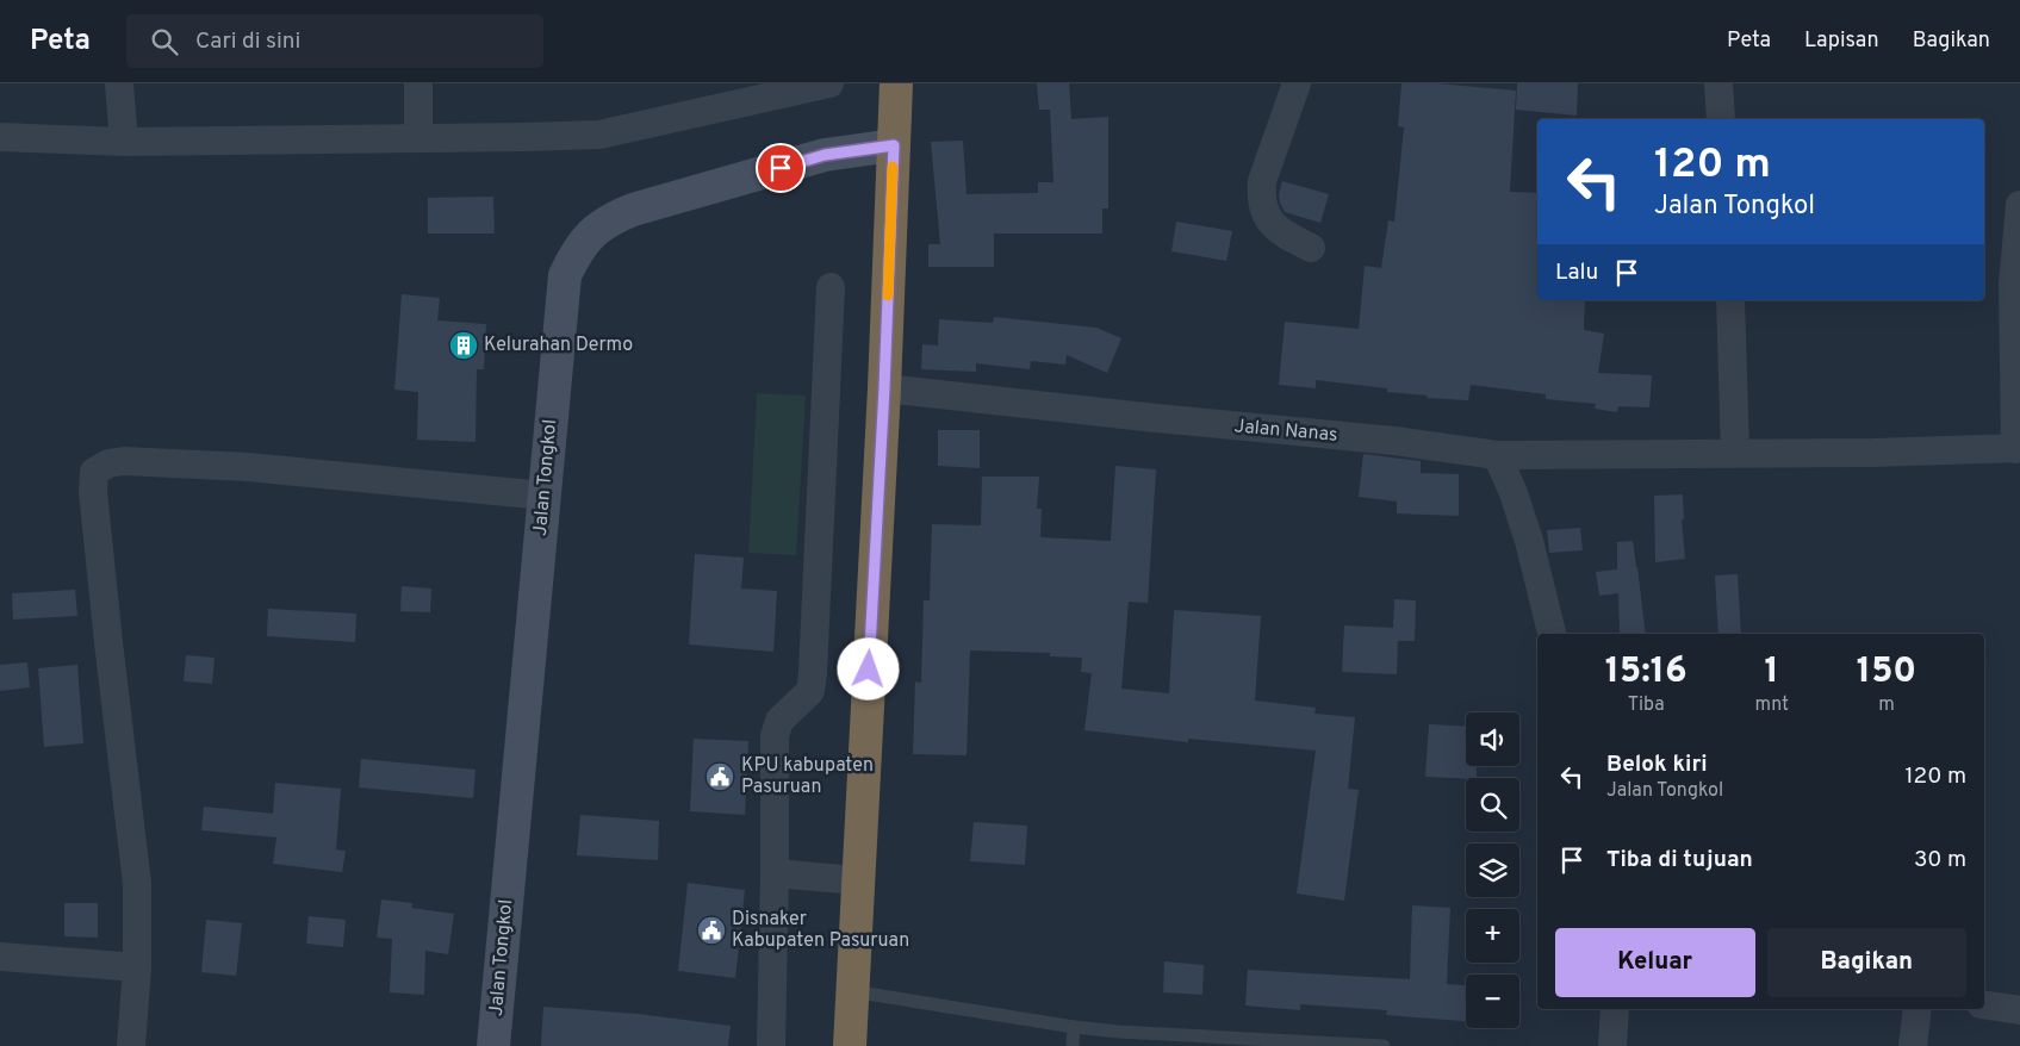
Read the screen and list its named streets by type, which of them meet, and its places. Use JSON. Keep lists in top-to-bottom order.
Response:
{
  "streets": {
    "street": ["Jalan Nanas", "Jalan Tongkol"]
  },
  "places": {
    "building": ["Kelurahan Dermo"],
    "public building": ["KPU kabupaten Pasuruan", "Disnaker Kabupaten Pasuruan"]
  },
  "page": {
    "header": "Peta",
    "search": "Cari di sini",
    "nav": ["Peta", "Lapisan", "Bagikan"],
    "turn": ["120 m", "Jalan Tongkol"],
    "then": "Lalu",
    "eta": [
      "15:16",
      "Tiba",
      "1",
      "mnt",
      "150",
      "m"
    ],
    "map_buttons": ["+", "−"],
    "list": [
      {
        "name": "Belok kiri",
        "note": "Jalan Tongkol",
        "value": "120 m"
      },
      {
        "name": "Tiba di tujuan",
        "value": "30 m"
      }
    ],
    "buttons": ["Keluar", "Bagikan"]
  }
}
